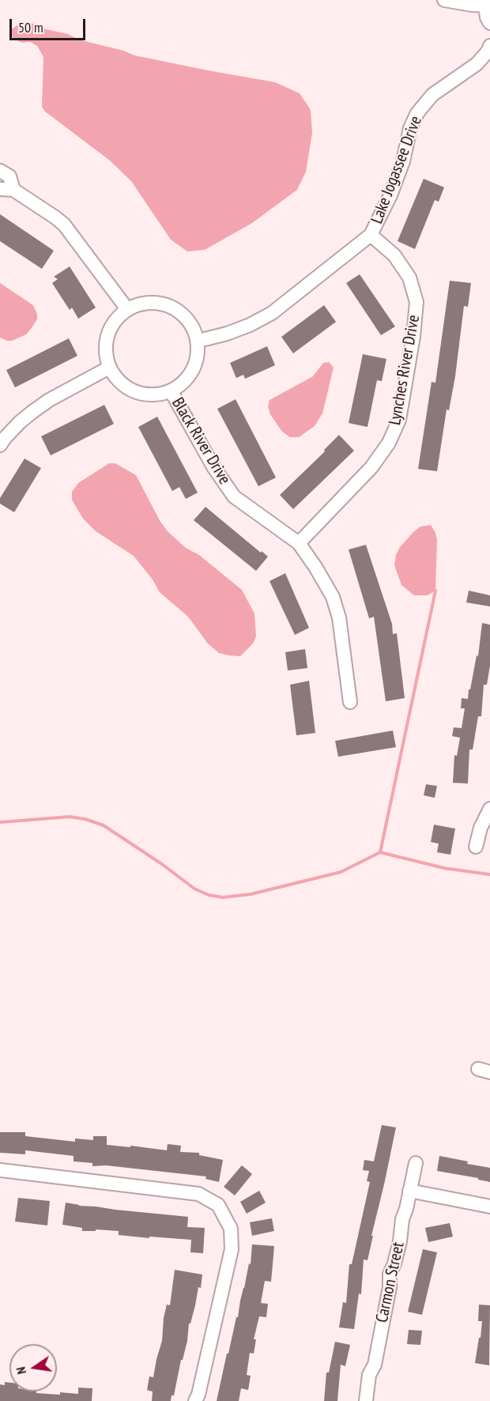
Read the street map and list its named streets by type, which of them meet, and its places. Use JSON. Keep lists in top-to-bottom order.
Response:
{
  "streets": {
    "street": [
      "Lake Jogassee Drive",
      "Lynches River Drive",
      "Black River Drive",
      "Carmon Street"
    ]
  },
  "crossings": [
    ["Lake Jogassee Drive", "Lynches River Drive"],
    ["Lake Jogassee Drive", "Black River Drive"],
    ["Lynches River Drive", "Black River Drive"]
  ],
  "scale_bar": "50 m",
  "north": "left"
}
